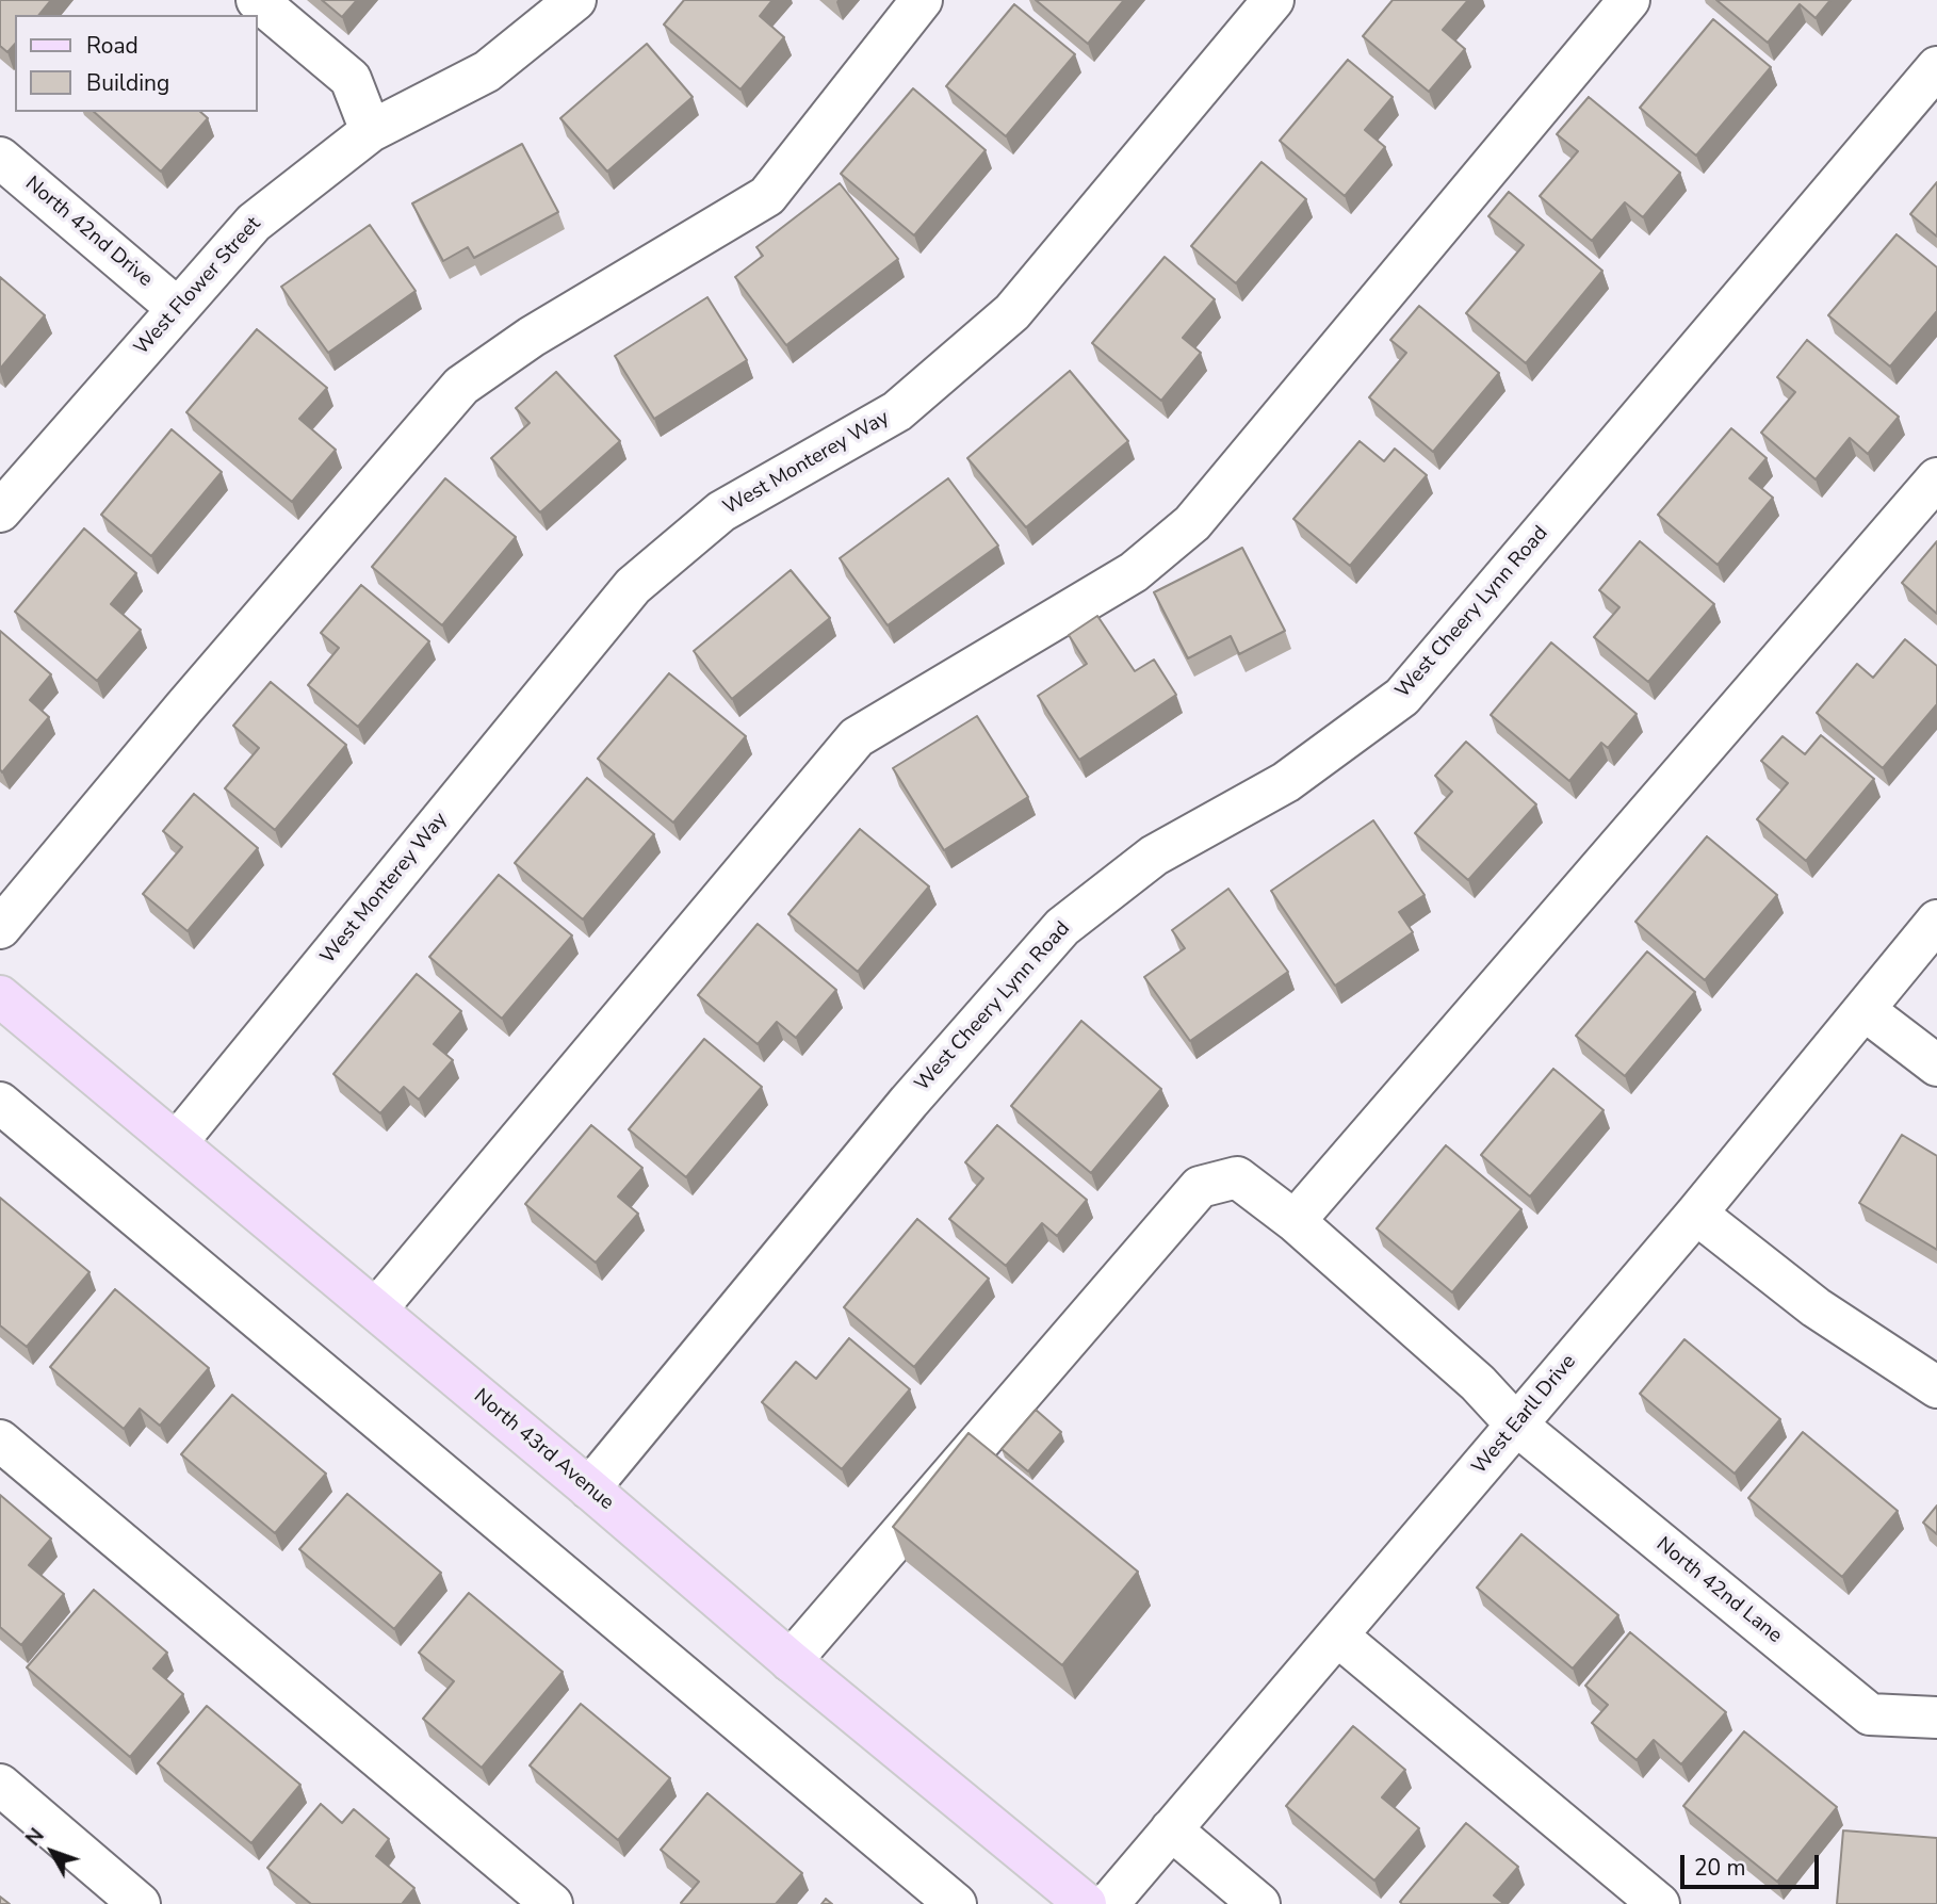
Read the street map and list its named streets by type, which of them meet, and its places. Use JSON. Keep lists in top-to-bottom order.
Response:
{
  "streets": {
    "main road": ["North 43rd Avenue"],
    "street": [
      "North 42nd Drive",
      "West Flower Street",
      "West Monterey Way",
      "West Cheery Lynn Road",
      "West Earll Drive",
      "North 42nd Lane"
    ]
  },
  "crossings": [
    ["North 42nd Drive", "West Flower Street"],
    ["West Monterey Way", "North 43rd Avenue"],
    ["West Cheery Lynn Road", "North 43rd Avenue"],
    ["West Earll Drive", "North 42nd Lane"],
    ["North 43rd Avenue", "North 42nd Lane"]
  ],
  "legend": ["Road", "Building"],
  "scale_bar": "20 m",
  "north": "top left"
}
